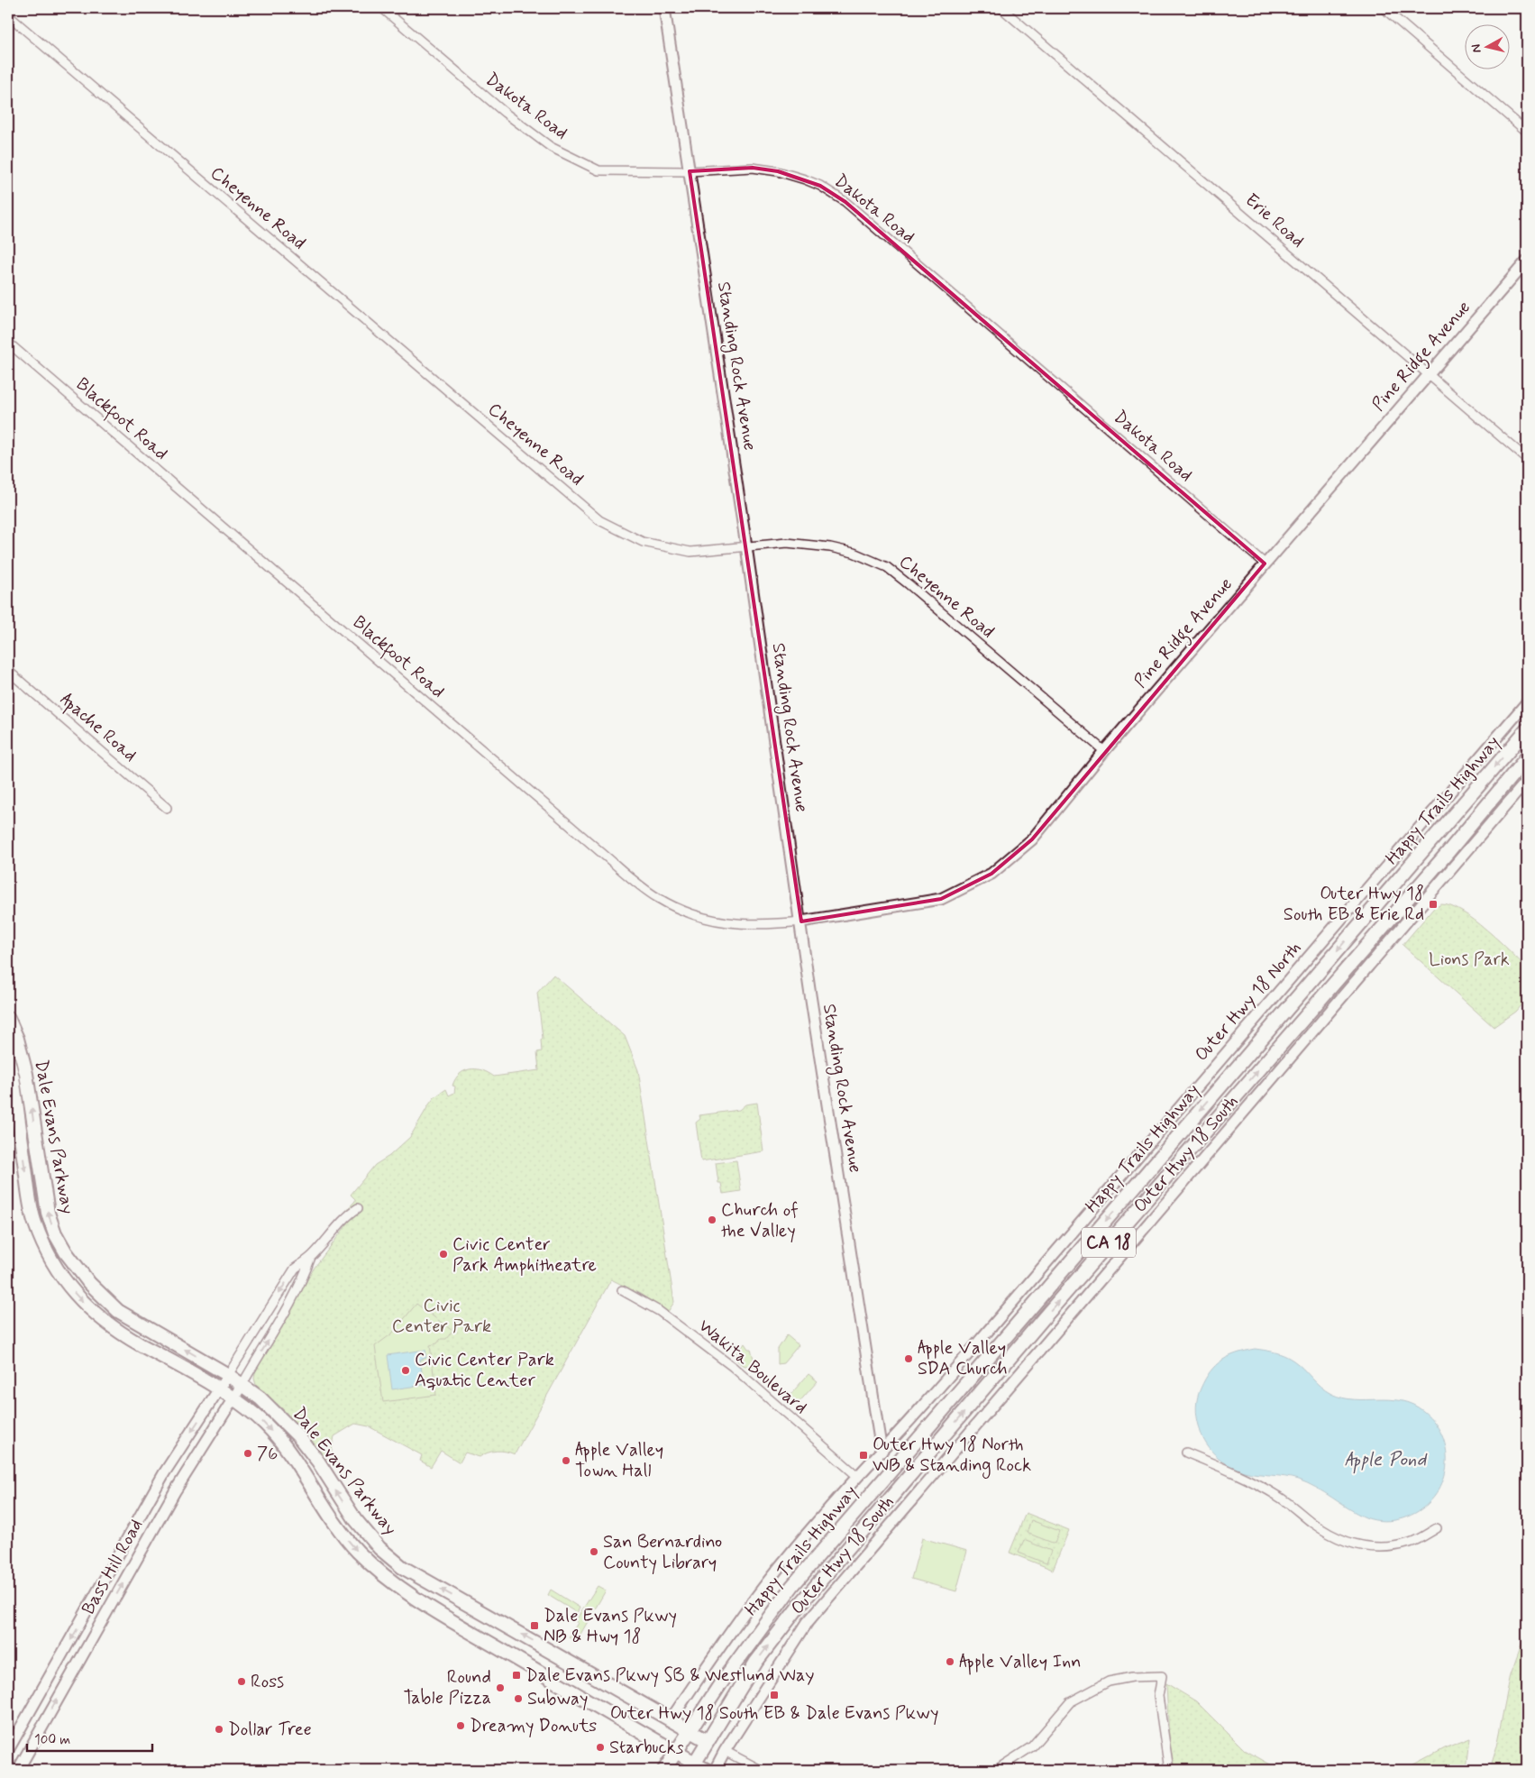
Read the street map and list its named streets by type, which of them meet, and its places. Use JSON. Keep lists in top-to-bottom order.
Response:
{
  "streets": {
    "main road": ["Happy Trails Highway", "Dale Evans Parkway", "CA 18"],
    "street": [
      "Dakota Road",
      "Cheyenne Road",
      "Erie Road",
      "Pine Ridge Avenue",
      "Standing Rock Avenue",
      "Blackfoot Road",
      "Apache Road",
      "Outer Hwy 18 North",
      "Outer Hwy 18 South",
      "Wakita Boulevard",
      "Bass Hill Road"
    ]
  },
  "crossings": [
    ["Dakota Road", "Pine Ridge Avenue"],
    ["Dakota Road", "Standing Rock Avenue"],
    ["Cheyenne Road", "Pine Ridge Avenue"],
    ["Cheyenne Road", "Standing Rock Avenue"],
    ["Erie Road", "Pine Ridge Avenue"],
    ["Pine Ridge Avenue", "Standing Rock Avenue"],
    ["Pine Ridge Avenue", "Blackfoot Road"],
    ["Standing Rock Avenue", "Blackfoot Road"],
    ["Standing Rock Avenue", "Outer Hwy 18 North"],
    ["Happy Trails Highway", "Dale Evans Parkway"],
    ["Outer Hwy 18 North", "Dale Evans Parkway"],
    ["Outer Hwy 18 North", "Wakita Boulevard"],
    ["Dale Evans Parkway", "Bass Hill Road"]
  ],
  "water": ["Apple Pond"],
  "parks": ["Lions Park", "Civic Center Park"],
  "places": {
    "transit": [
      "Outer Hwy 18 South EB & Erie Rd",
      "Outer Hwy 18 North WB & Standing Rock",
      "Dale Evans Pkwy NB & Hwy 18",
      "Dale Evans Pkwy SB & Westlund Way",
      "Outer Hwy 18 South EB & Dale Evans Pkwy"
    ],
    "other": [
      "Church of the Valley",
      "Civic Center Park Amphitheatre",
      "Apple Valley SDA Church",
      "Civic Center Park Aquatic Center",
      "76",
      "Apple Valley Town Hall",
      "San Bernardino County Library",
      "Apple Valley Inn",
      "Ross",
      "Round Table Pizza",
      "Subway",
      "Dreamy Donuts",
      "Dollar Tree",
      "Starbucks"
    ]
  },
  "scale_bar": "100 m",
  "north": "left"
}
